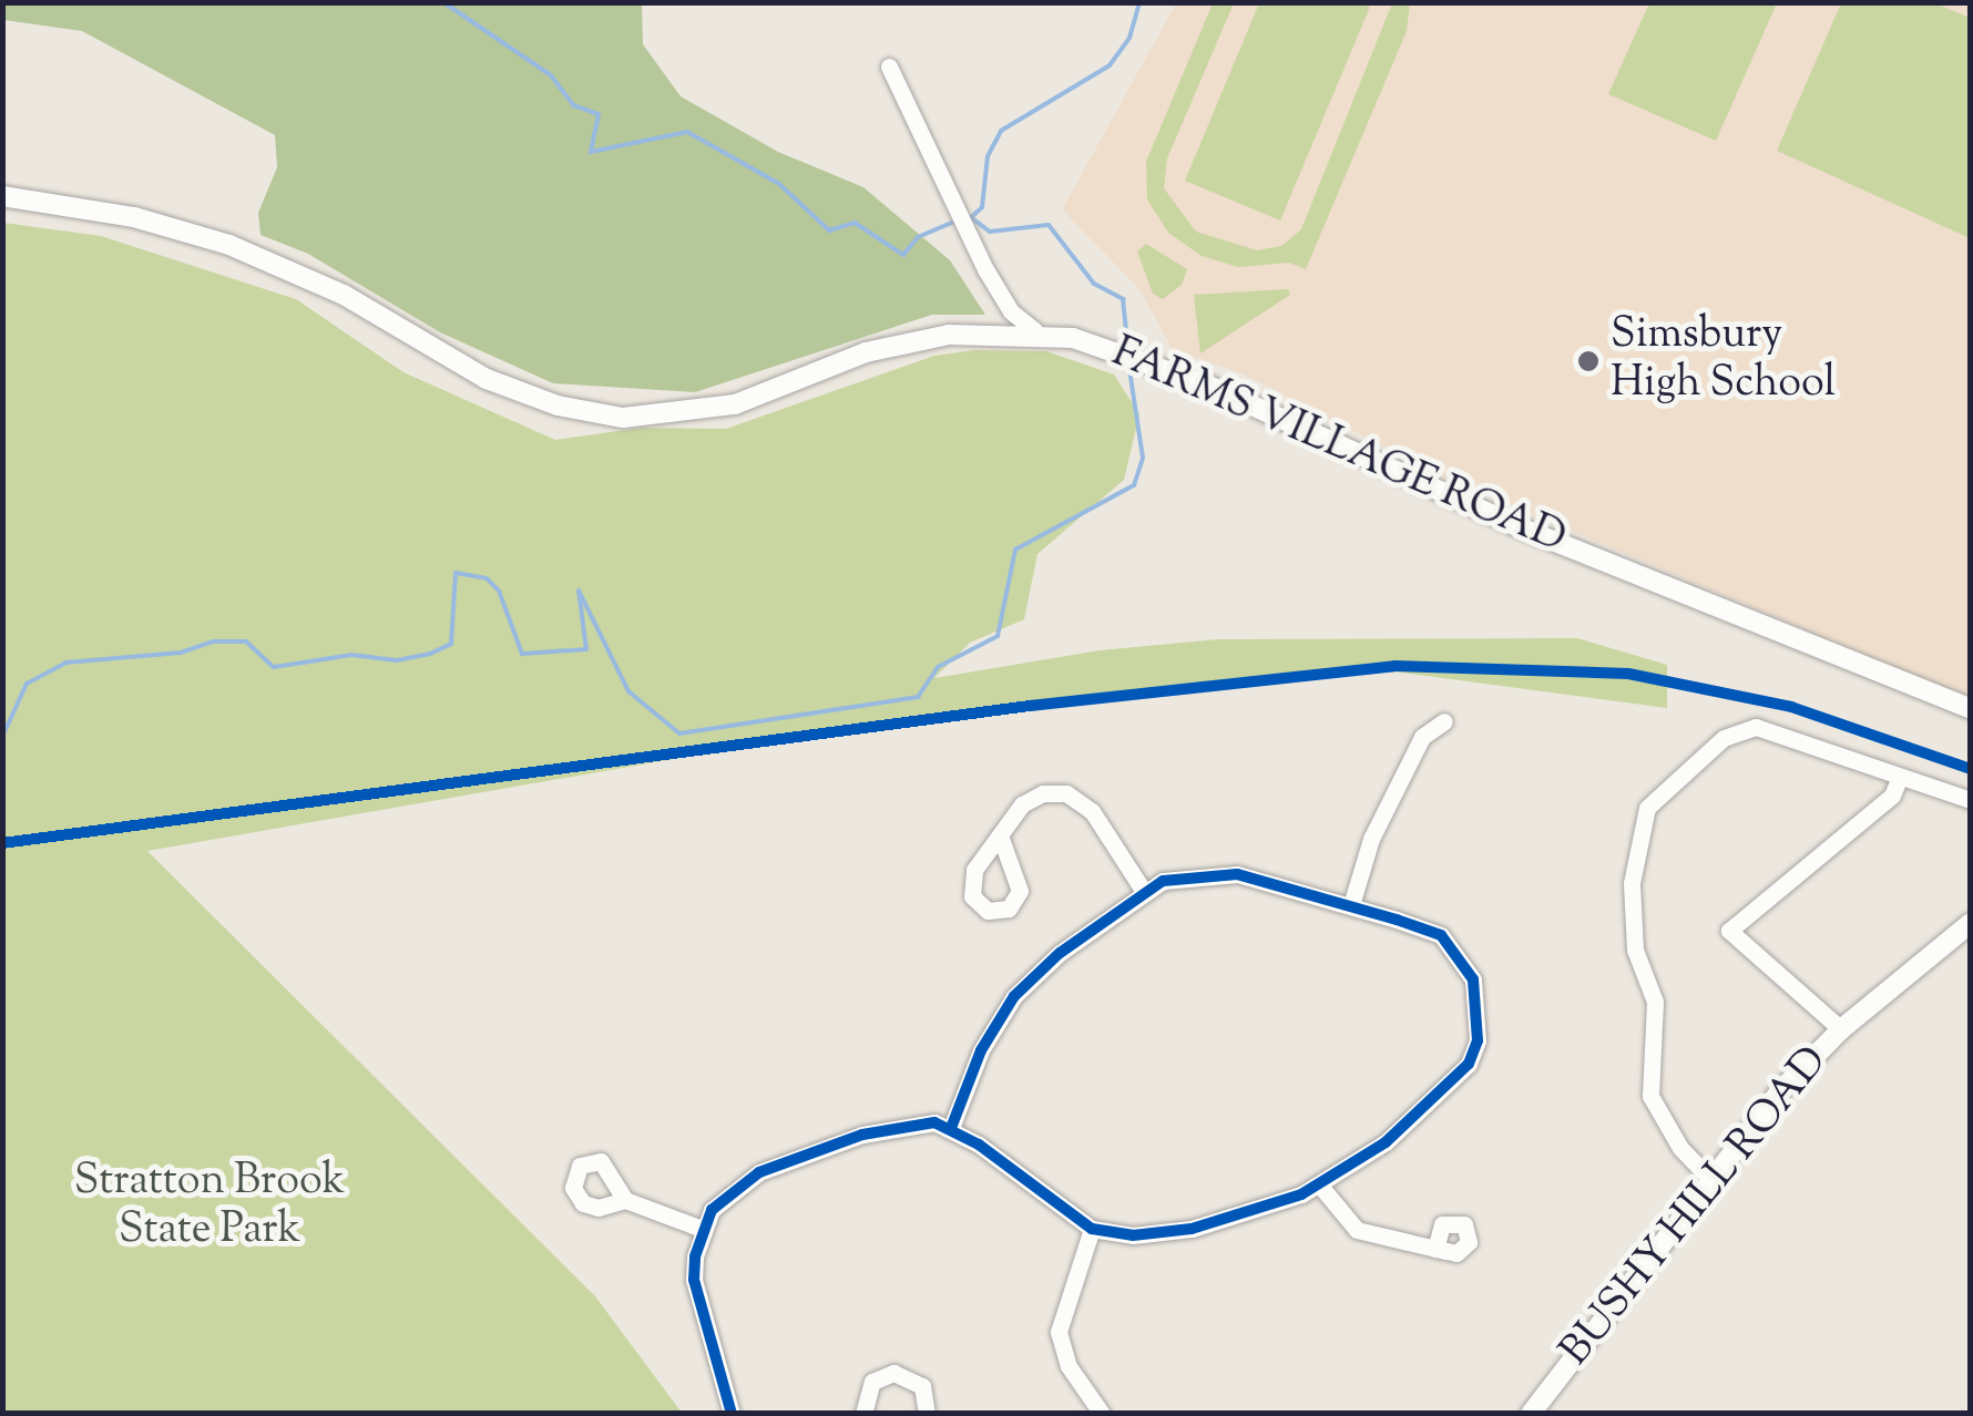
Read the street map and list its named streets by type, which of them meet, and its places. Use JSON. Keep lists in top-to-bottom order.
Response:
{
  "streets": {
    "main road": ["FARMS VILLAGE ROAD", "BUSHY HILL ROAD"]
  },
  "parks": ["Stratton Brook State Park"],
  "places": ["Simsbury High School"]
}
